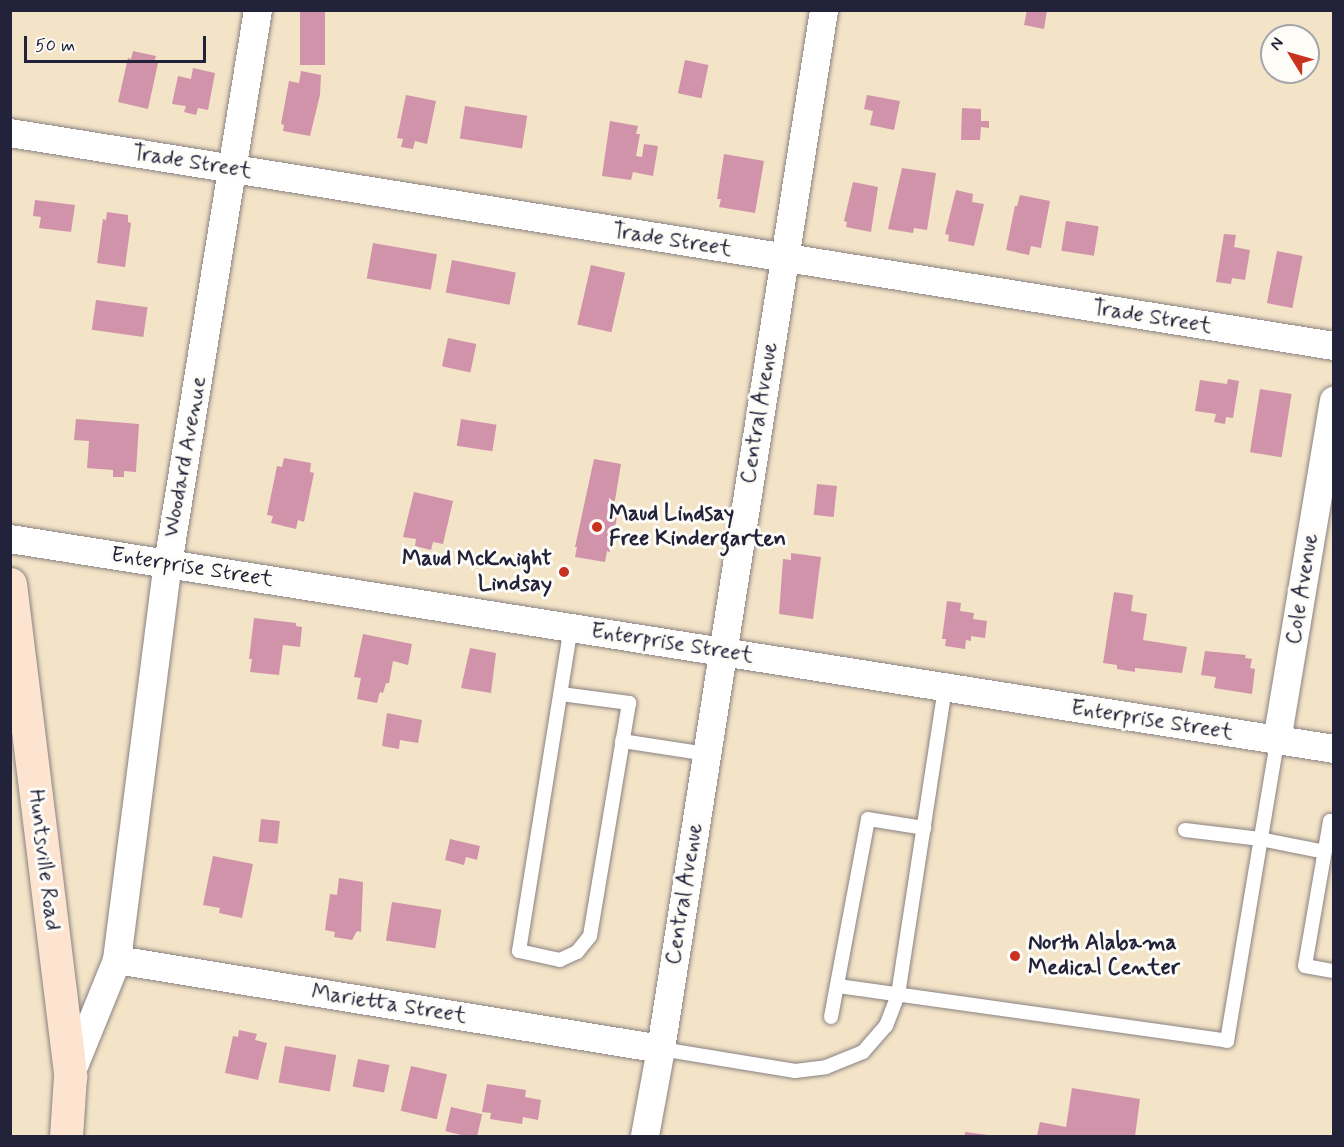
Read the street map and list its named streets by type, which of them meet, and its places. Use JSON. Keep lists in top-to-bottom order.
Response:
{
  "streets": {
    "main road": ["Huntsville Road"],
    "street": [
      "Trade Street",
      "Central Avenue",
      "Woodard Avenue",
      "Enterprise Street",
      "Cole Avenue",
      "Marietta Street"
    ]
  },
  "crossings": [
    ["Trade Street", "Central Avenue"],
    ["Trade Street", "Woodard Avenue"],
    ["Central Avenue", "Enterprise Street"],
    ["Central Avenue", "Marietta Street"],
    ["Woodard Avenue", "Enterprise Street"],
    ["Woodard Avenue", "Huntsville Road"],
    ["Woodard Avenue", "Marietta Street"],
    ["Enterprise Street", "Cole Avenue"]
  ],
  "places": ["Maud Lindsay Free Kindergarten", "Maud McKnight Lindsay", "North Alabama Medical Center"],
  "scale_bar": "50 m",
  "north": "top left"
}
